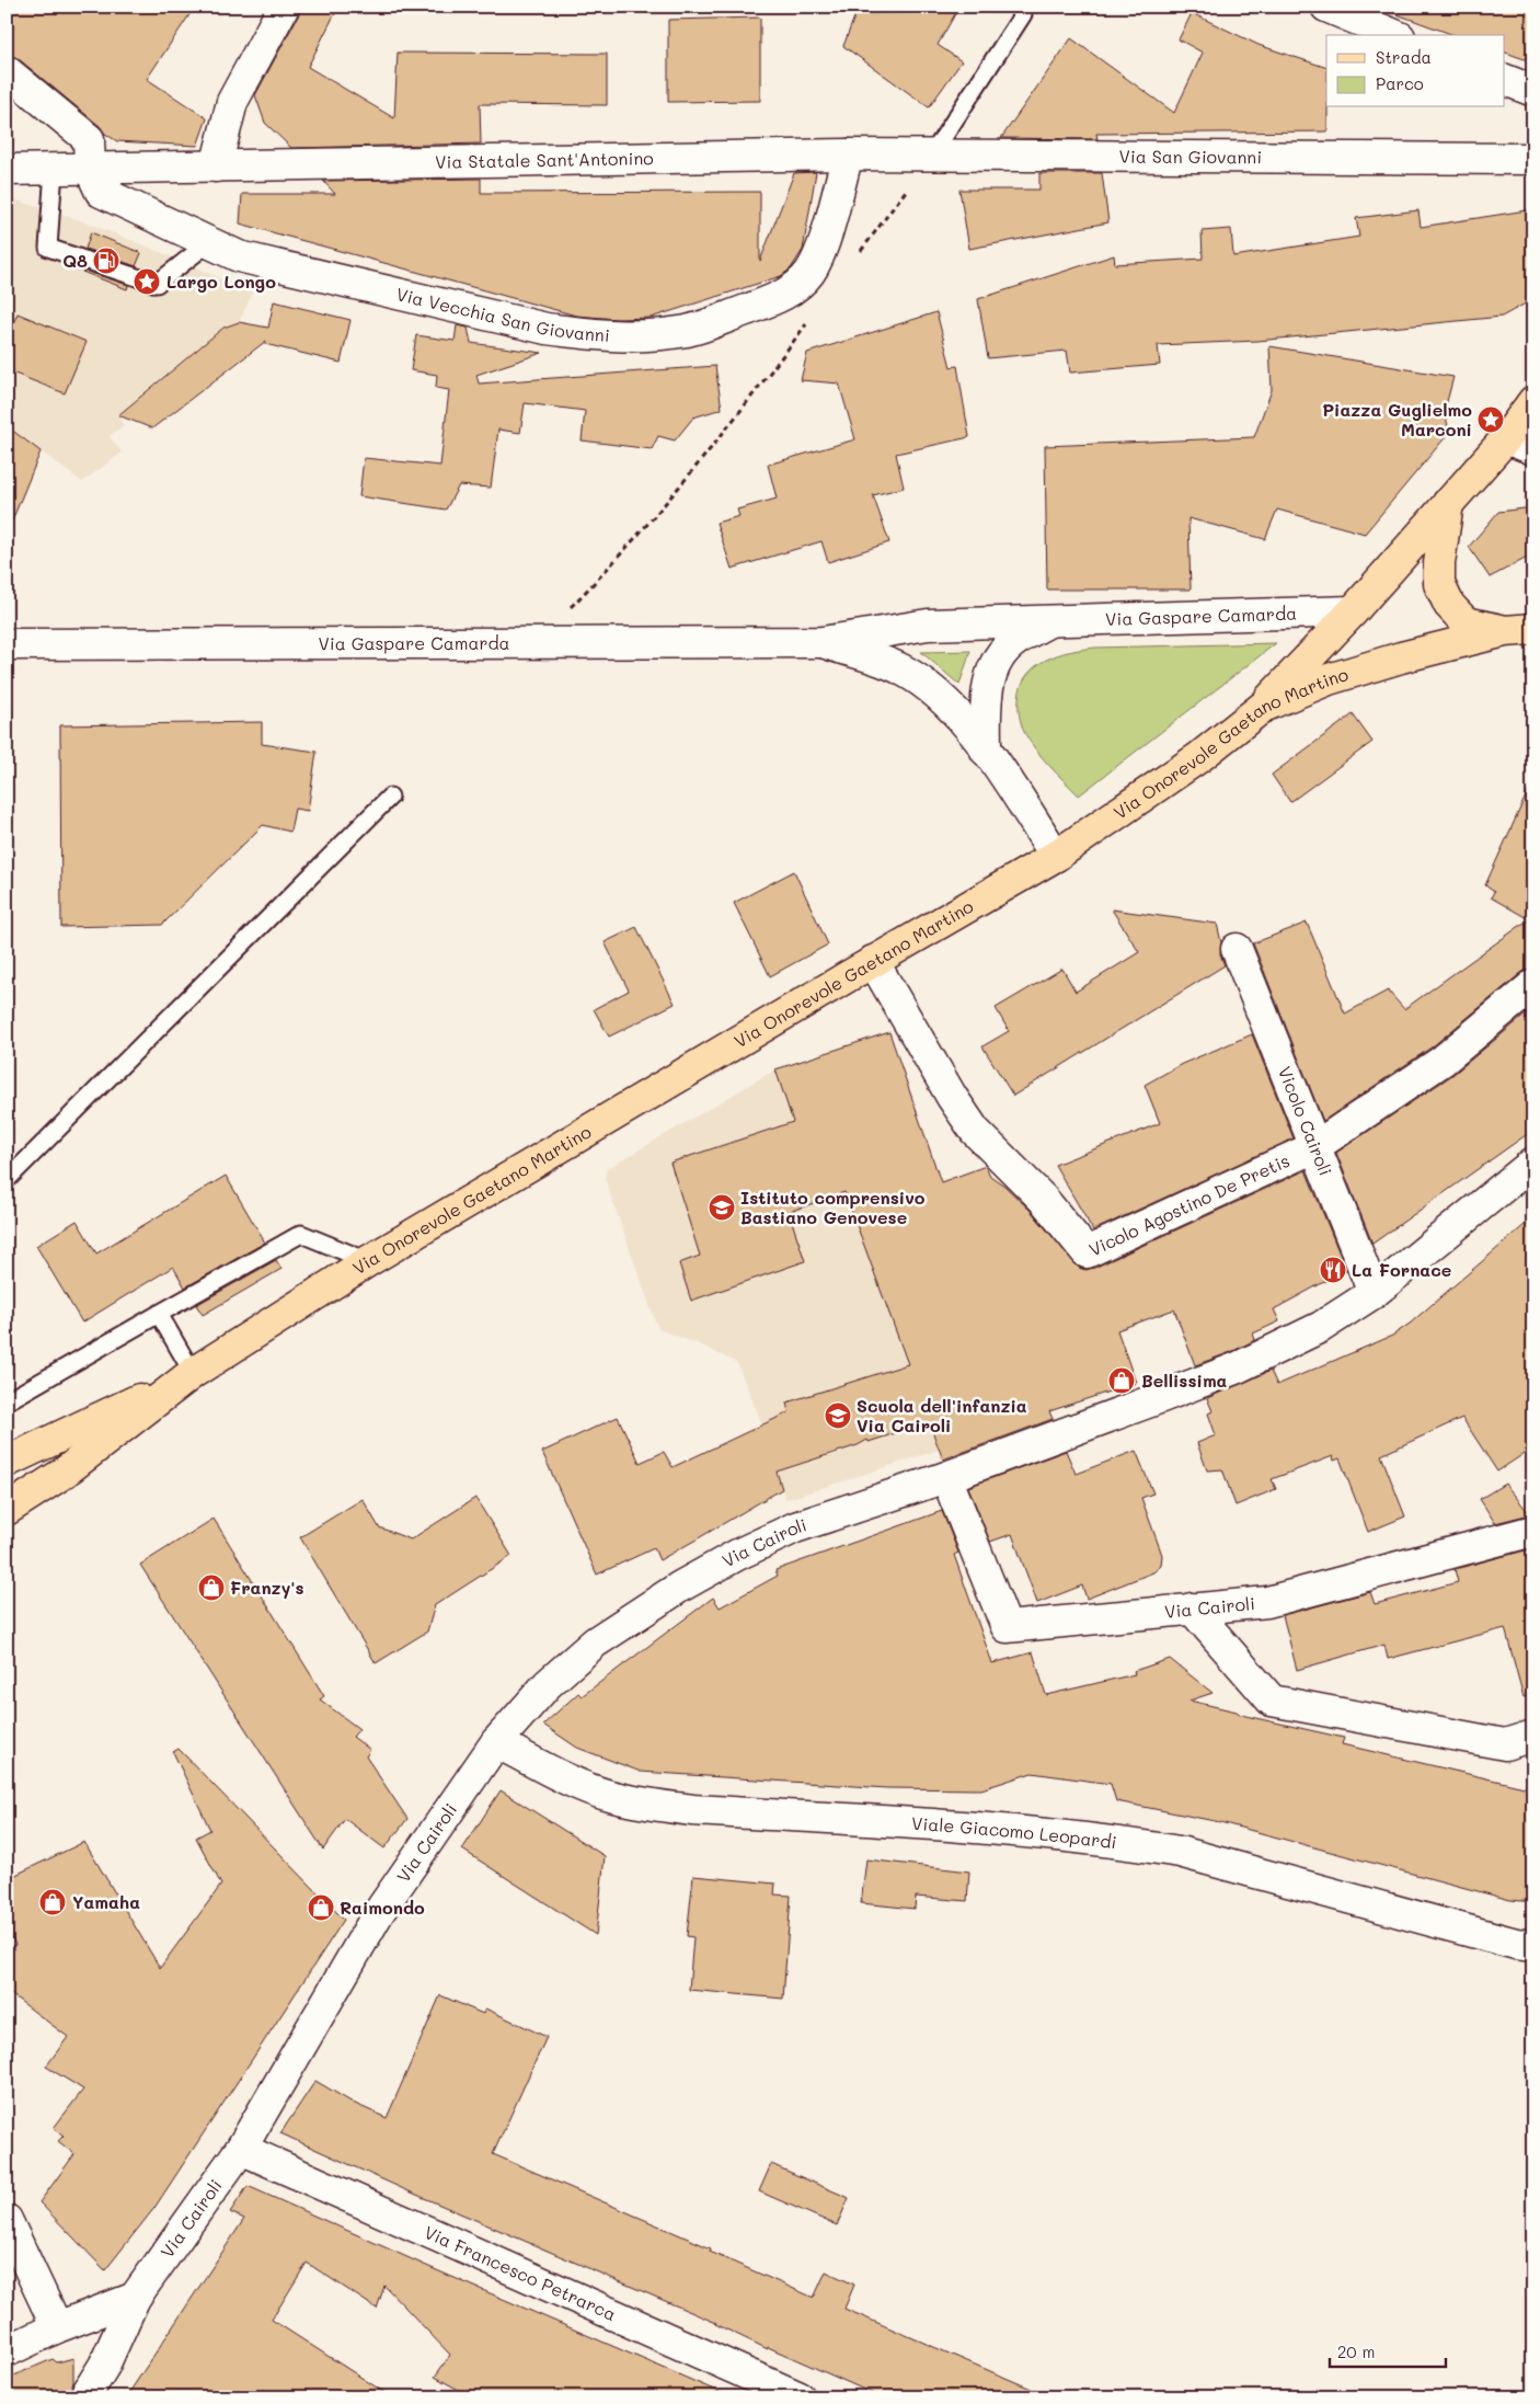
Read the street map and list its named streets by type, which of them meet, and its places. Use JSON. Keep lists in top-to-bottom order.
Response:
{
  "streets": {
    "main road": ["Via Onorevole Gaetano Martino"],
    "street": [
      "Via San Giovanni",
      "Via Statale Sant'Antonino",
      "Via Vecchia San Giovanni",
      "Via Gaspare Camarda",
      "Vicolo Cairoli",
      "Vicolo Agostino De Pretis",
      "Via Cairoli",
      "Viale Giacomo Leopardi",
      "Via Francesco Petrarca"
    ]
  },
  "crossings": [
    ["Via San Giovanni", "Via Statale Sant'Antonino"],
    ["Via San Giovanni", "Via Vecchia San Giovanni"],
    ["Via Statale Sant'Antonino", "Via Vecchia San Giovanni"],
    ["Via Gaspare Camarda", "Via Onorevole Gaetano Martino"],
    ["Via Onorevole Gaetano Martino", "Vicolo Agostino De Pretis"],
    ["Vicolo Cairoli", "Vicolo Agostino De Pretis"],
    ["Vicolo Cairoli", "Via Cairoli"],
    ["Via Cairoli", "Viale Giacomo Leopardi"],
    ["Via Cairoli", "Via Francesco Petrarca"]
  ],
  "places": {
    "fuel station": ["Q8"],
    "place": ["Largo Longo", "Piazza Guglielmo Marconi"],
    "school or university": ["Istituto comprensivo Bastiano Genovese", "Scuola dell'infanzia Via Cairoli"],
    "restaurant": ["La Fornace"],
    "shop": [
      "Bellissima",
      "Franzy's",
      "Yamaha",
      "Raimondo"
    ]
  },
  "legend": ["Strada", "Parco"],
  "scale_bar": "20 m"
}
